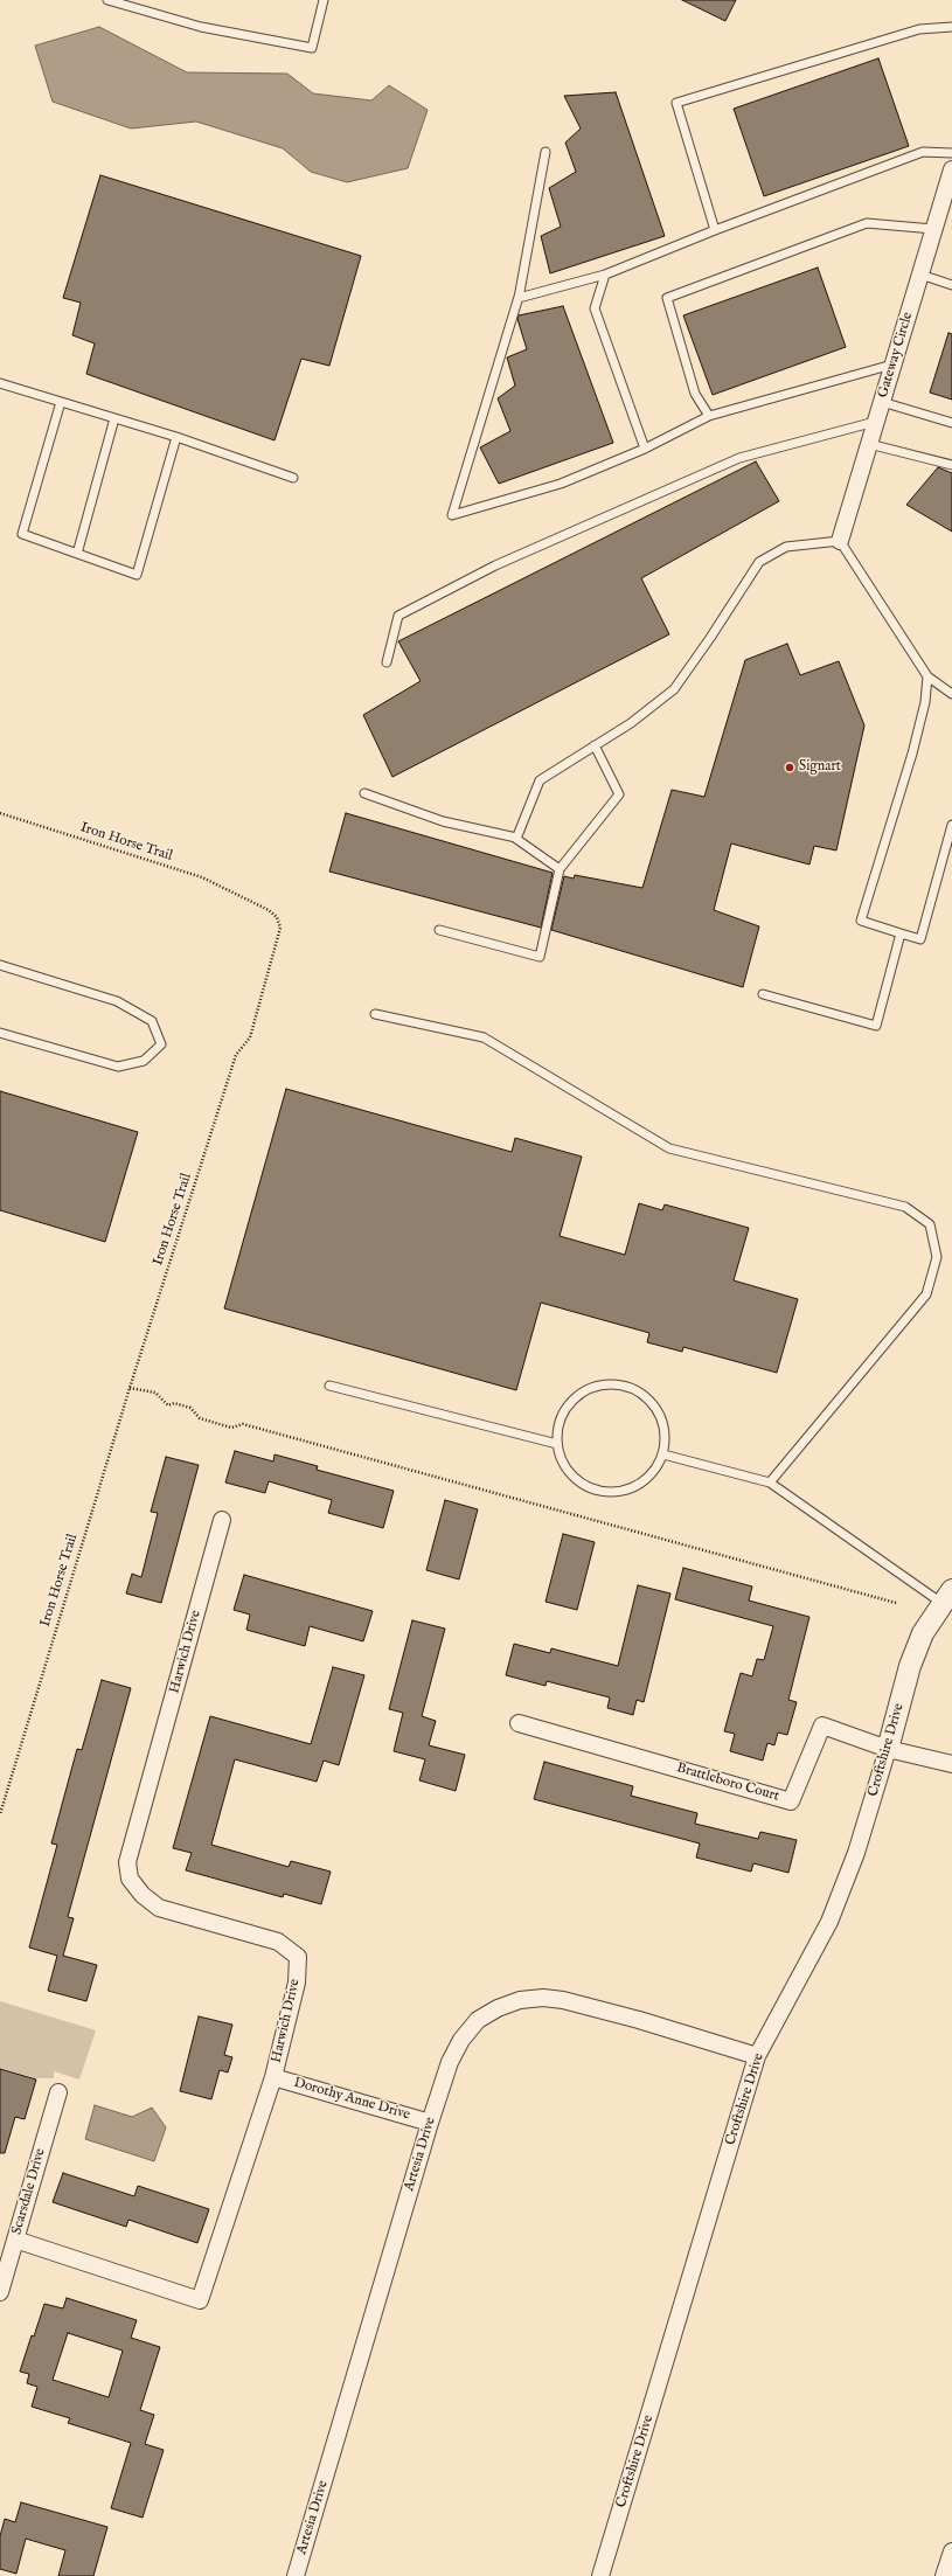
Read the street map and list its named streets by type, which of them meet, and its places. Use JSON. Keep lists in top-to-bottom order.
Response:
{
  "streets": {
    "street": [
      "Gateway Circle",
      "Harwich Drive",
      "Croftshire Drive",
      "Brattleboro Court",
      "Dorothy Anne Drive",
      "Artesia Drive",
      "Scarsdale Drive"
    ],
    "path": ["Iron Horse Trail"]
  },
  "crossings": [
    ["Harwich Drive", "Dorothy Anne Drive"],
    ["Harwich Drive", "Scarsdale Drive"],
    ["Croftshire Drive", "Brattleboro Court"],
    ["Croftshire Drive", "Artesia Drive"],
    ["Dorothy Anne Drive", "Artesia Drive"]
  ],
  "places": ["Signart"]
}
